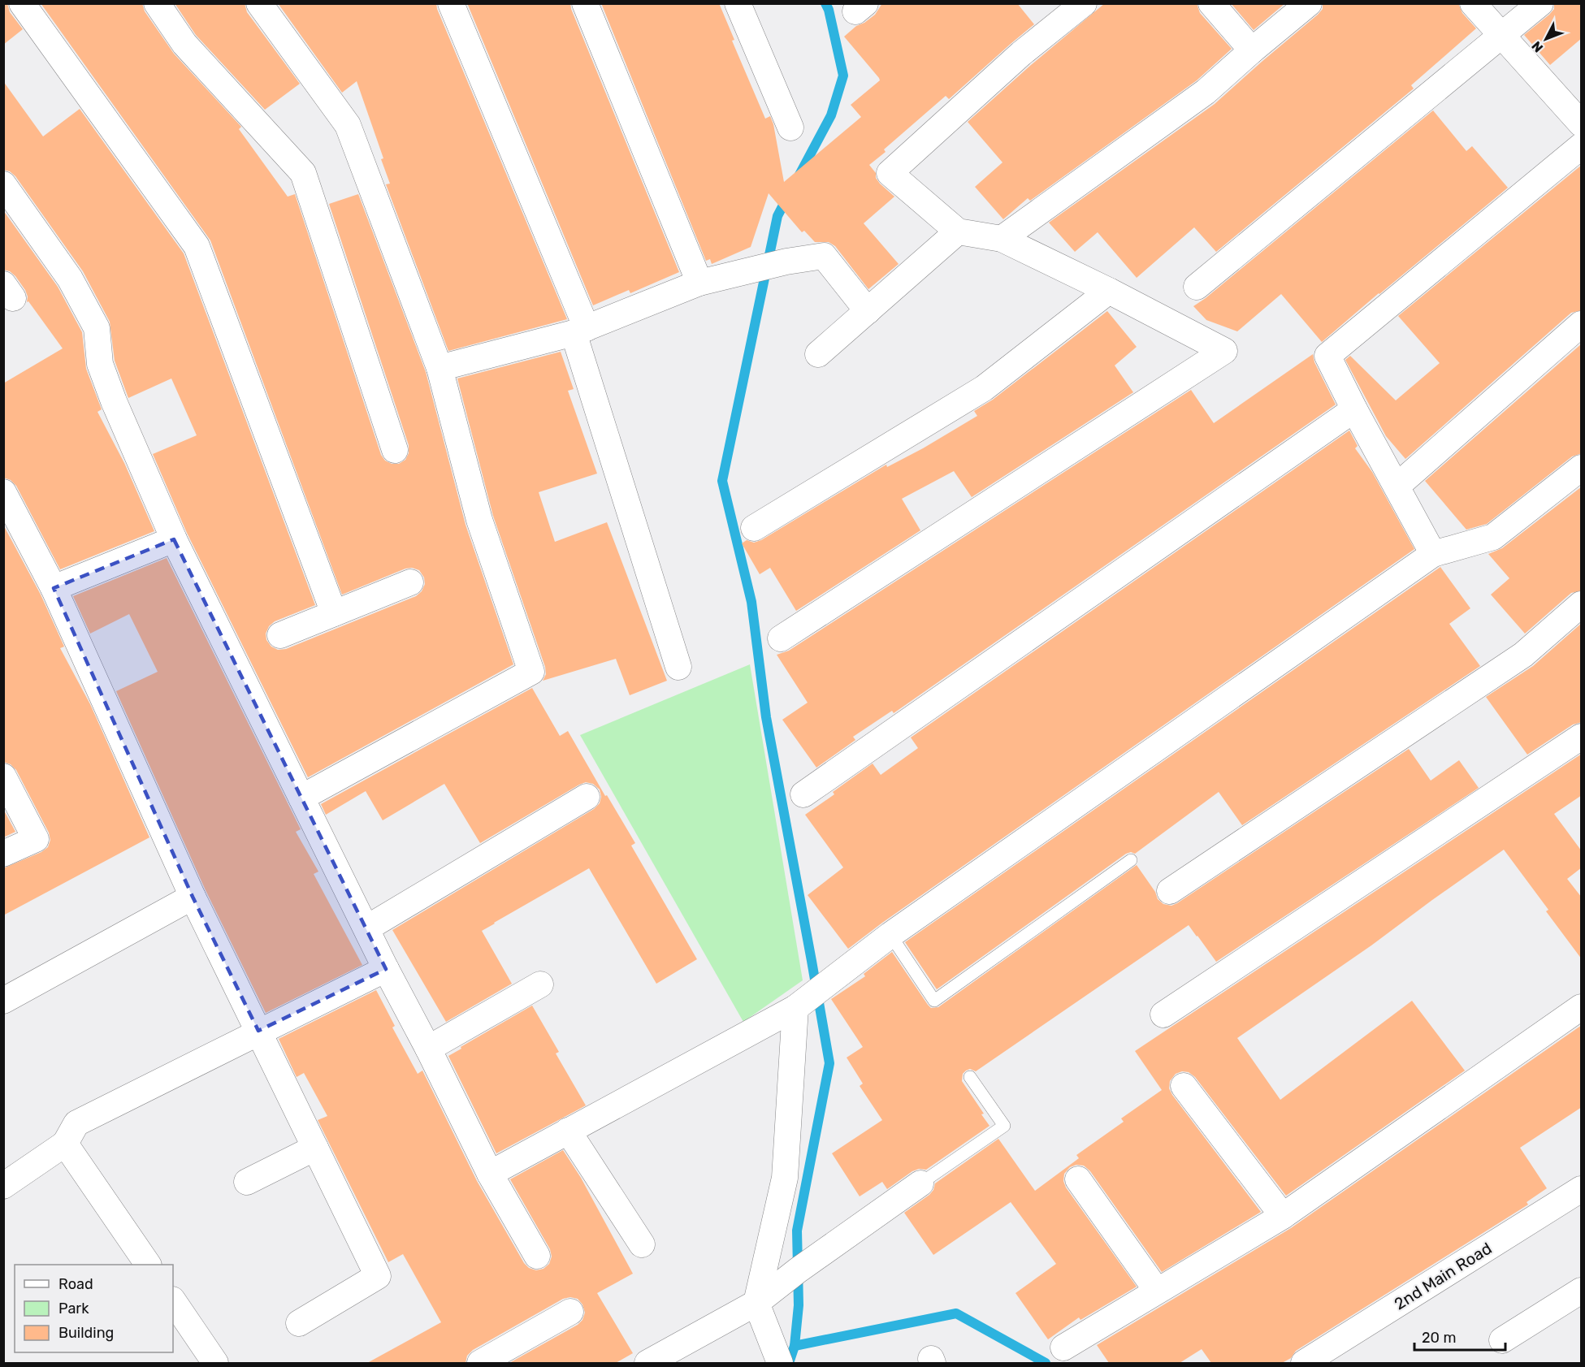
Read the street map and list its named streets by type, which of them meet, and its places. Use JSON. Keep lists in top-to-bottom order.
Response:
{
  "streets": {
    "street": ["2nd Main Road"]
  },
  "legend": ["Road", "Park", "Building"],
  "scale_bar": "20 m",
  "north": "bottom left"
}
